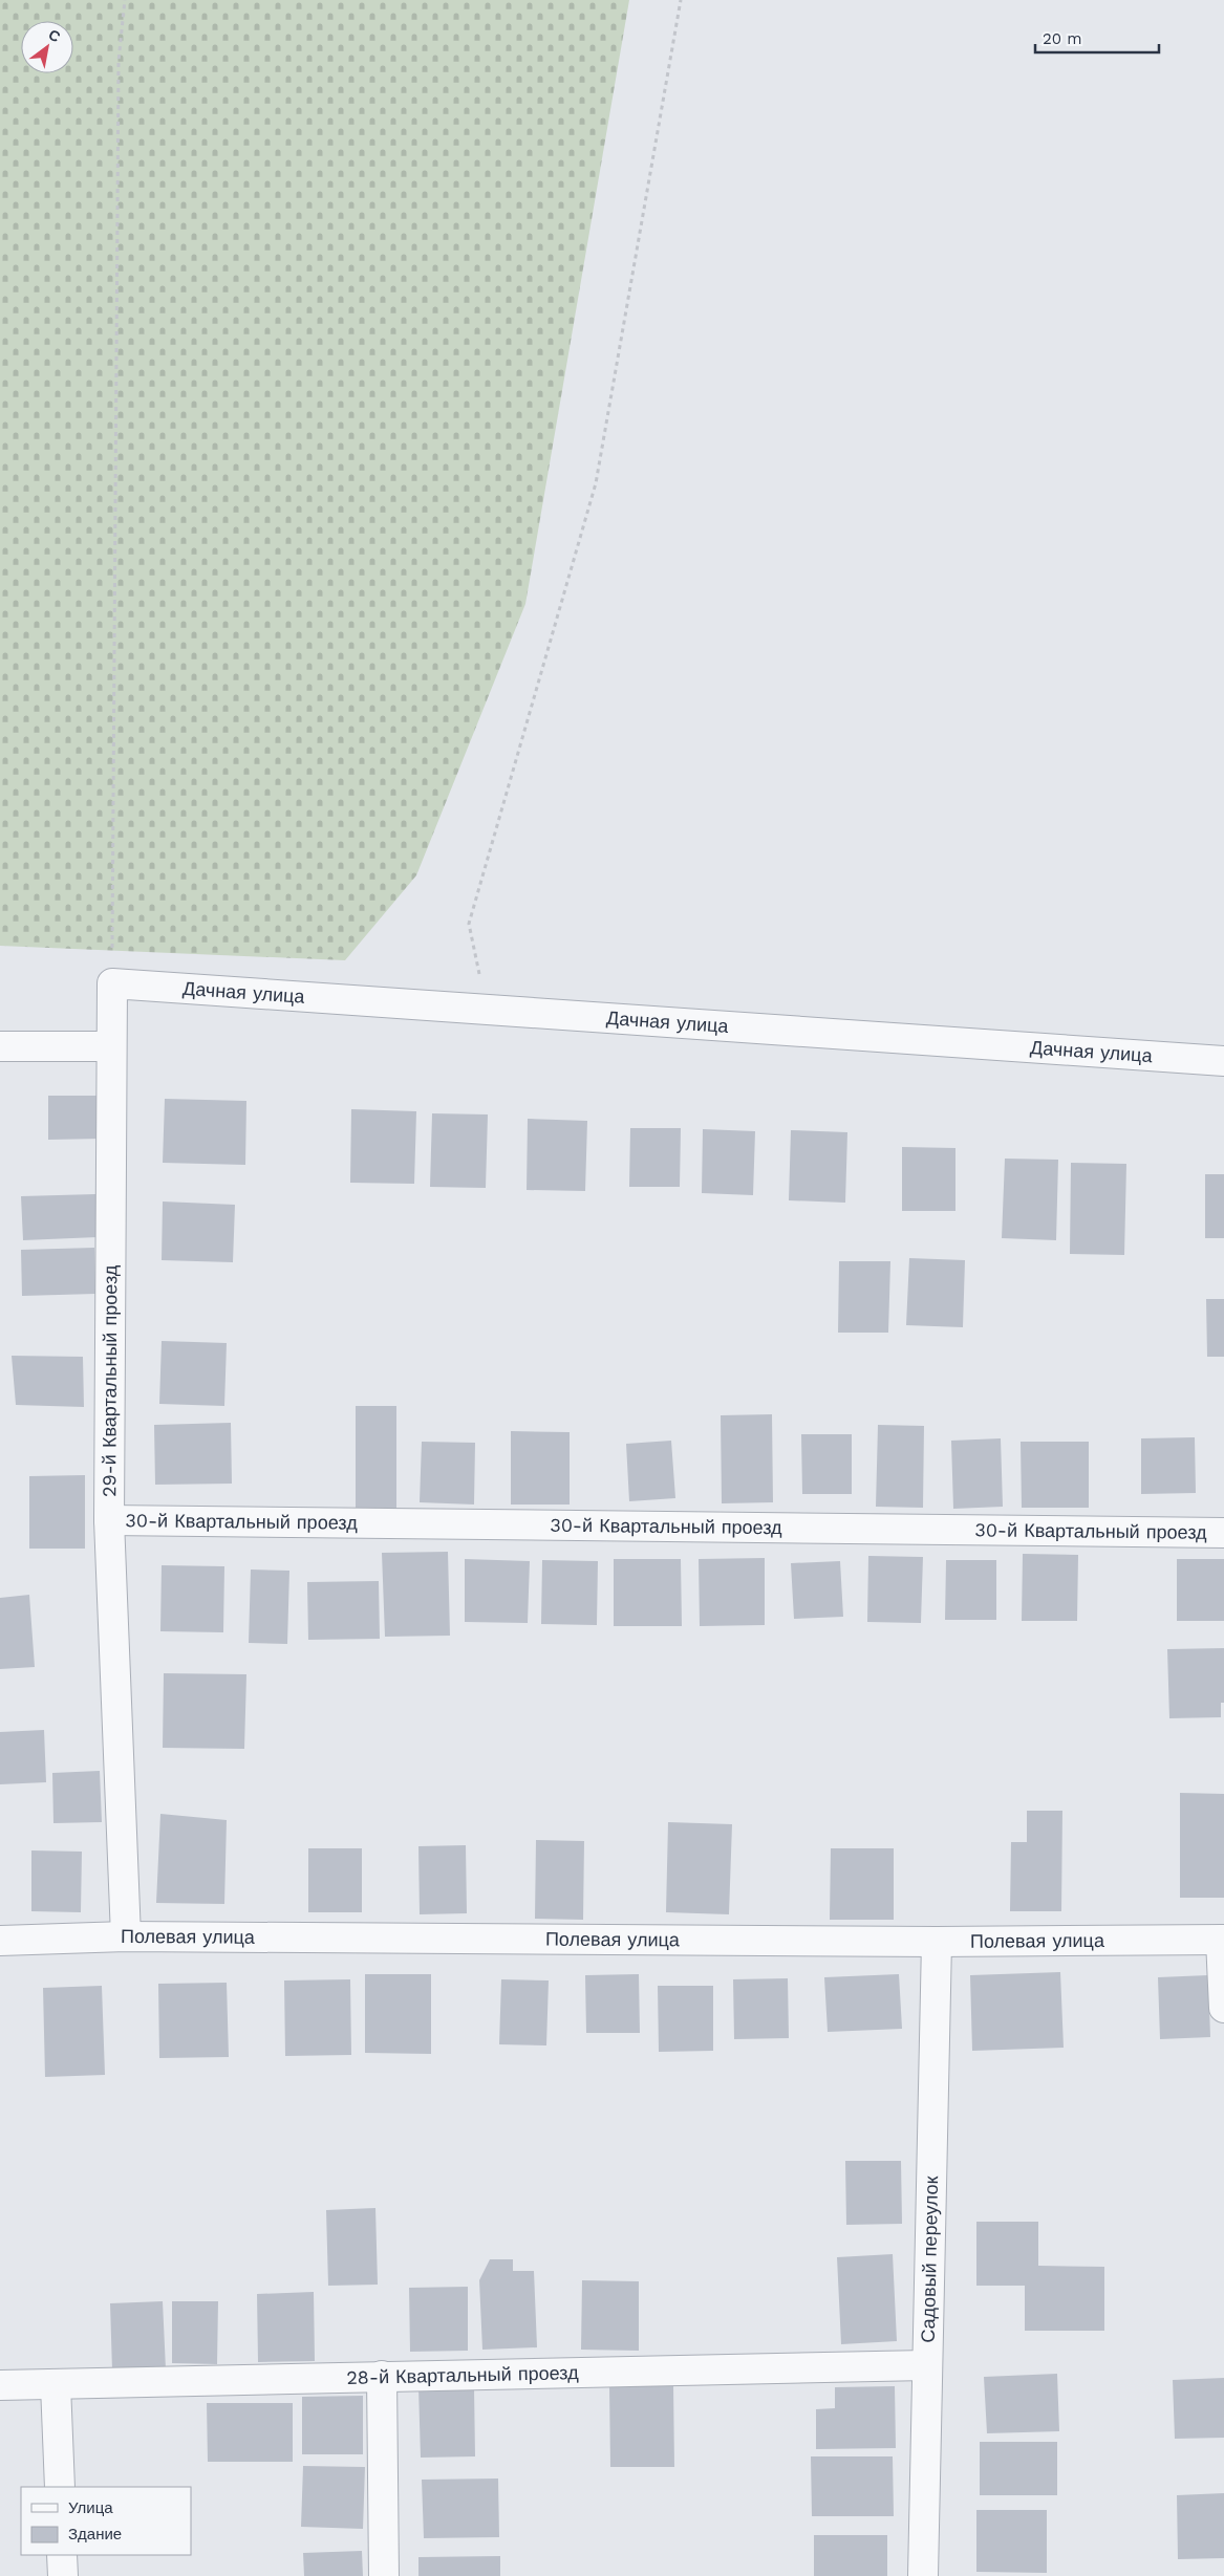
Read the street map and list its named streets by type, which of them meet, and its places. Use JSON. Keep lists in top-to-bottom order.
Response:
{
  "streets": {
    "street": [
      "Дачная улица",
      "29-й Квартальный проезд",
      "30-й Квартальный проезд",
      "Полевая улица",
      "Садовый переулок",
      "28-й Квартальный проезд"
    ]
  },
  "crossings": [
    ["Дачная улица", "29-й Квартальный проезд"],
    ["29-й Квартальный проезд", "30-й Квартальный проезд"],
    ["29-й Квартальный проезд", "Полевая улица"],
    ["Полевая улица", "Садовый переулок"],
    ["Садовый переулок", "28-й Квартальный проезд"]
  ],
  "legend": ["Улица", "Здание"],
  "scale_bar": "20 m",
  "north": "top right"
}
